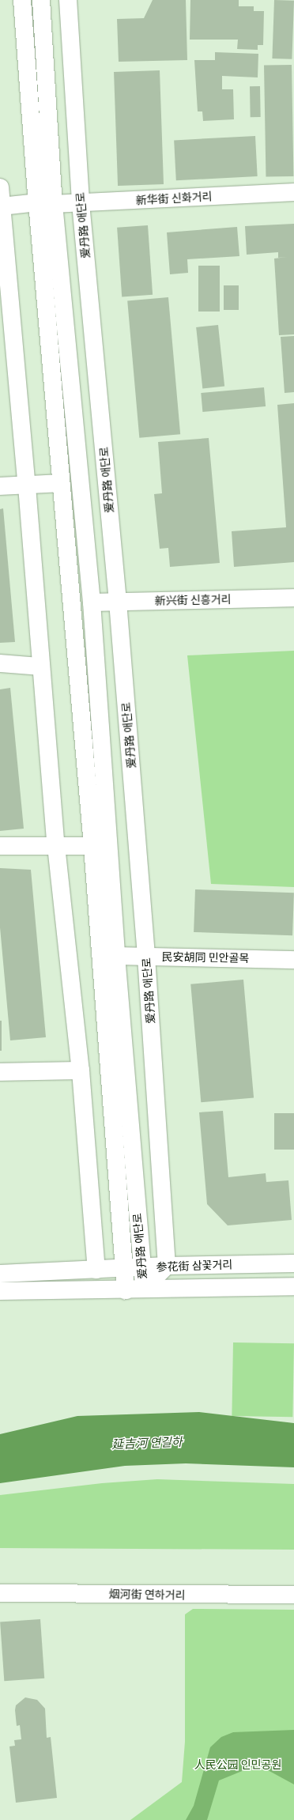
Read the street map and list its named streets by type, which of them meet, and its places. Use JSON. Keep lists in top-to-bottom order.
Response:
{
  "streets": {
    "street": [
      "新华街 신화거리",
      "爱丹路 애단로",
      "新兴街 신흥거리",
      "民安胡同 민안골목",
      "参花街 삼꽃거리",
      "烟河街 연하거리"
    ]
  },
  "crossings": [
    ["新华街 신화거리", "爱丹路 애단로"],
    ["爱丹路 애단로", "新兴街 신흥거리"],
    ["爱丹路 애단로", "民安胡同 민안골목"],
    ["爱丹路 애단로", "参花街 삼꽃거리"]
  ],
  "water": ["延吉河 연길하"],
  "parks": ["人民公园 인민공원"]
}
